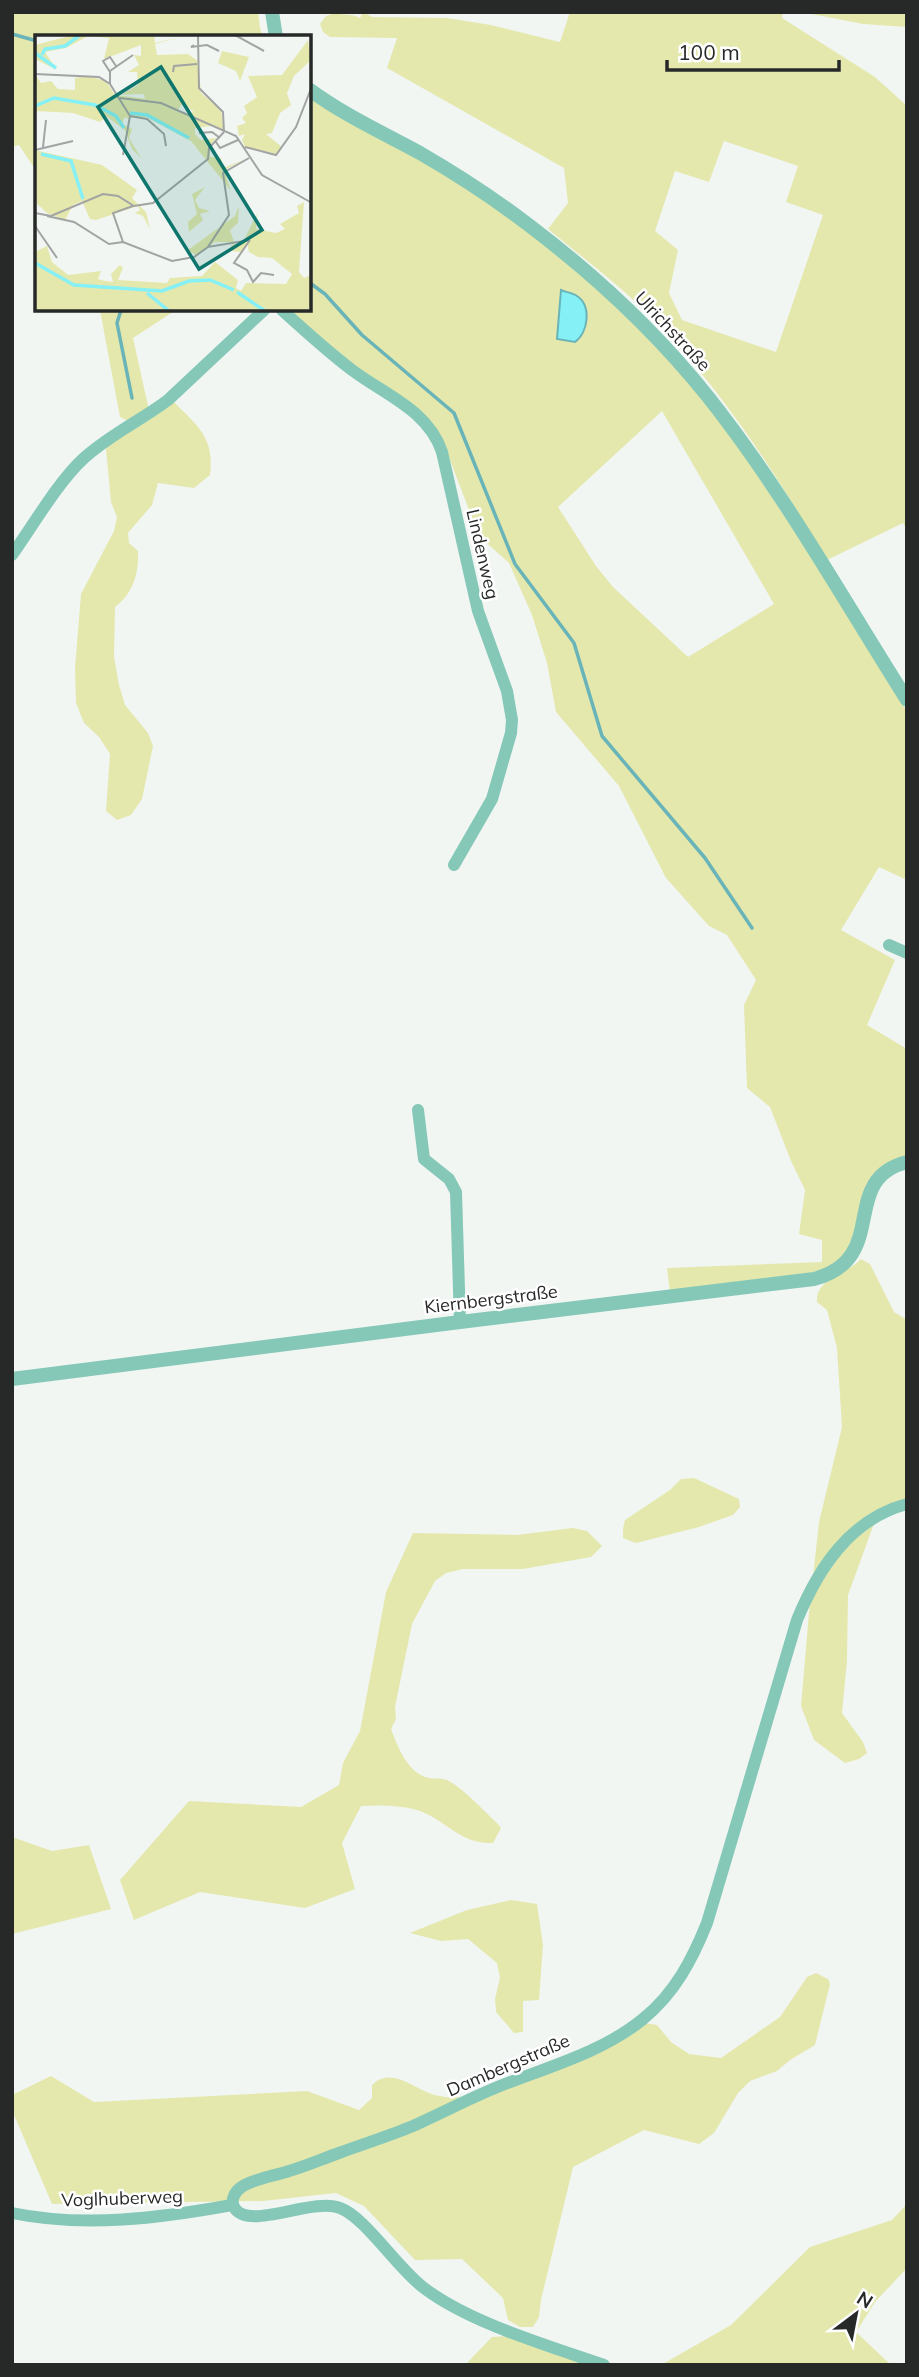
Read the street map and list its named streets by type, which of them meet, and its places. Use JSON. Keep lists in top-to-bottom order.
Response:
{
  "streets": {
    "street": [
      "Ulrichstraße",
      "Lindenweg",
      "Kiernbergstraße",
      "Dambergstraße",
      "Voglhuberweg"
    ]
  },
  "crossings": [
    ["Dambergstraße", "Voglhuberweg"]
  ],
  "scale_bar": "100 m",
  "north": "top right"
}
